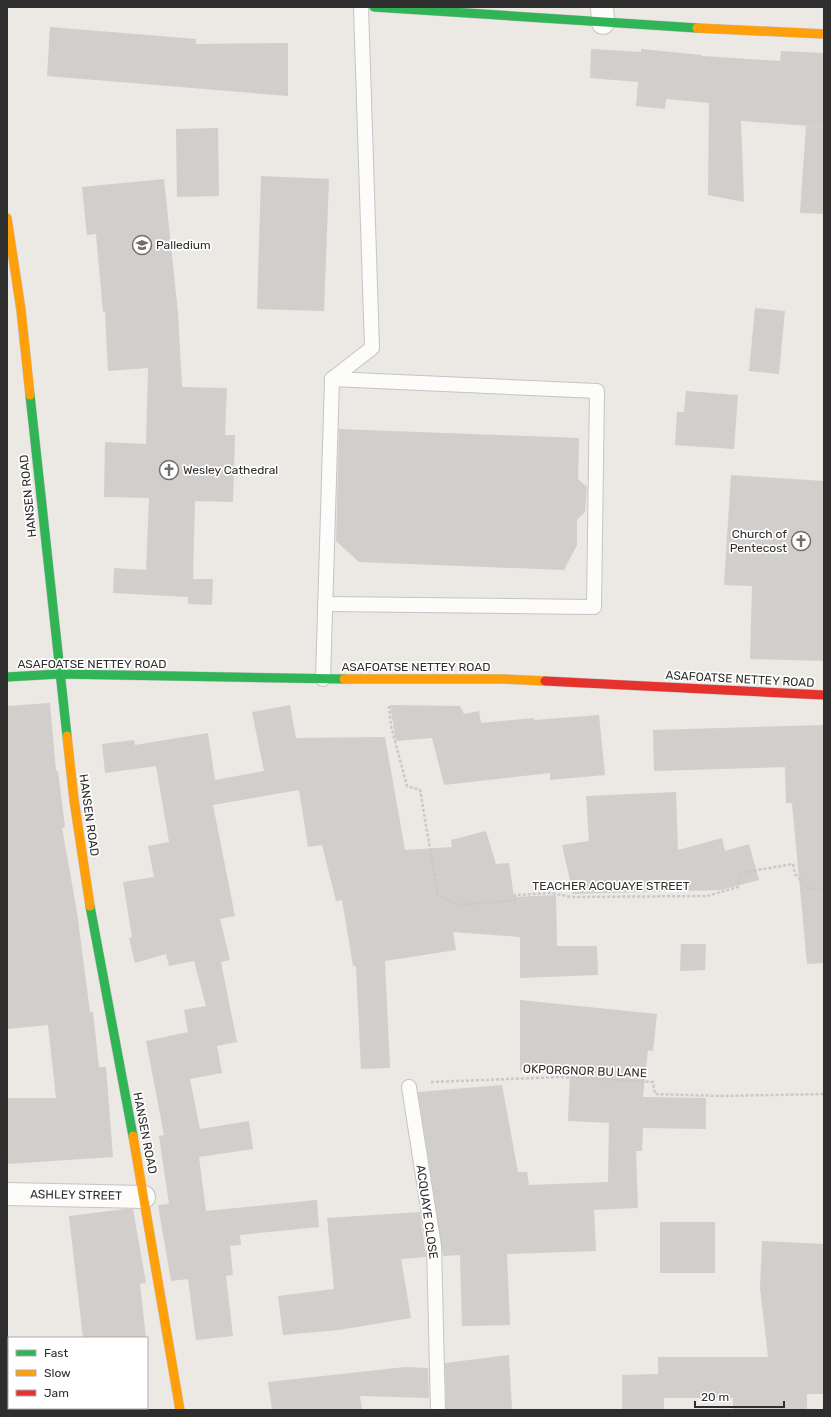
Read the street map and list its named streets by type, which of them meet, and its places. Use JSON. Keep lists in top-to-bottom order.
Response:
{
  "streets": {
    "street": ["HANSEN ROAD", "ASAFOATSE NETTEY ROAD", "ASHLEY STREET"],
    "lane": ["ACQUAYE CLOSE"],
    "path": ["TEACHER ACQUAYE STREET", "OKPORGNOR BU LANE"]
  },
  "crossings": [
    ["HANSEN ROAD", "ASAFOATSE NETTEY ROAD"],
    ["HANSEN ROAD", "ASHLEY STREET"],
    ["ASAFOATSE NETTEY ROAD", "TEACHER ACQUAYE STREET"],
    ["OKPORGNOR BU LANE", "ACQUAYE CLOSE"]
  ],
  "places": {
    "school or university": ["Palledium"],
    "church": ["Wesley Cathedral", "Church of Pentecost"]
  },
  "legend": ["Fast", "Slow", "Jam"],
  "scale_bar": "20 m"
}
